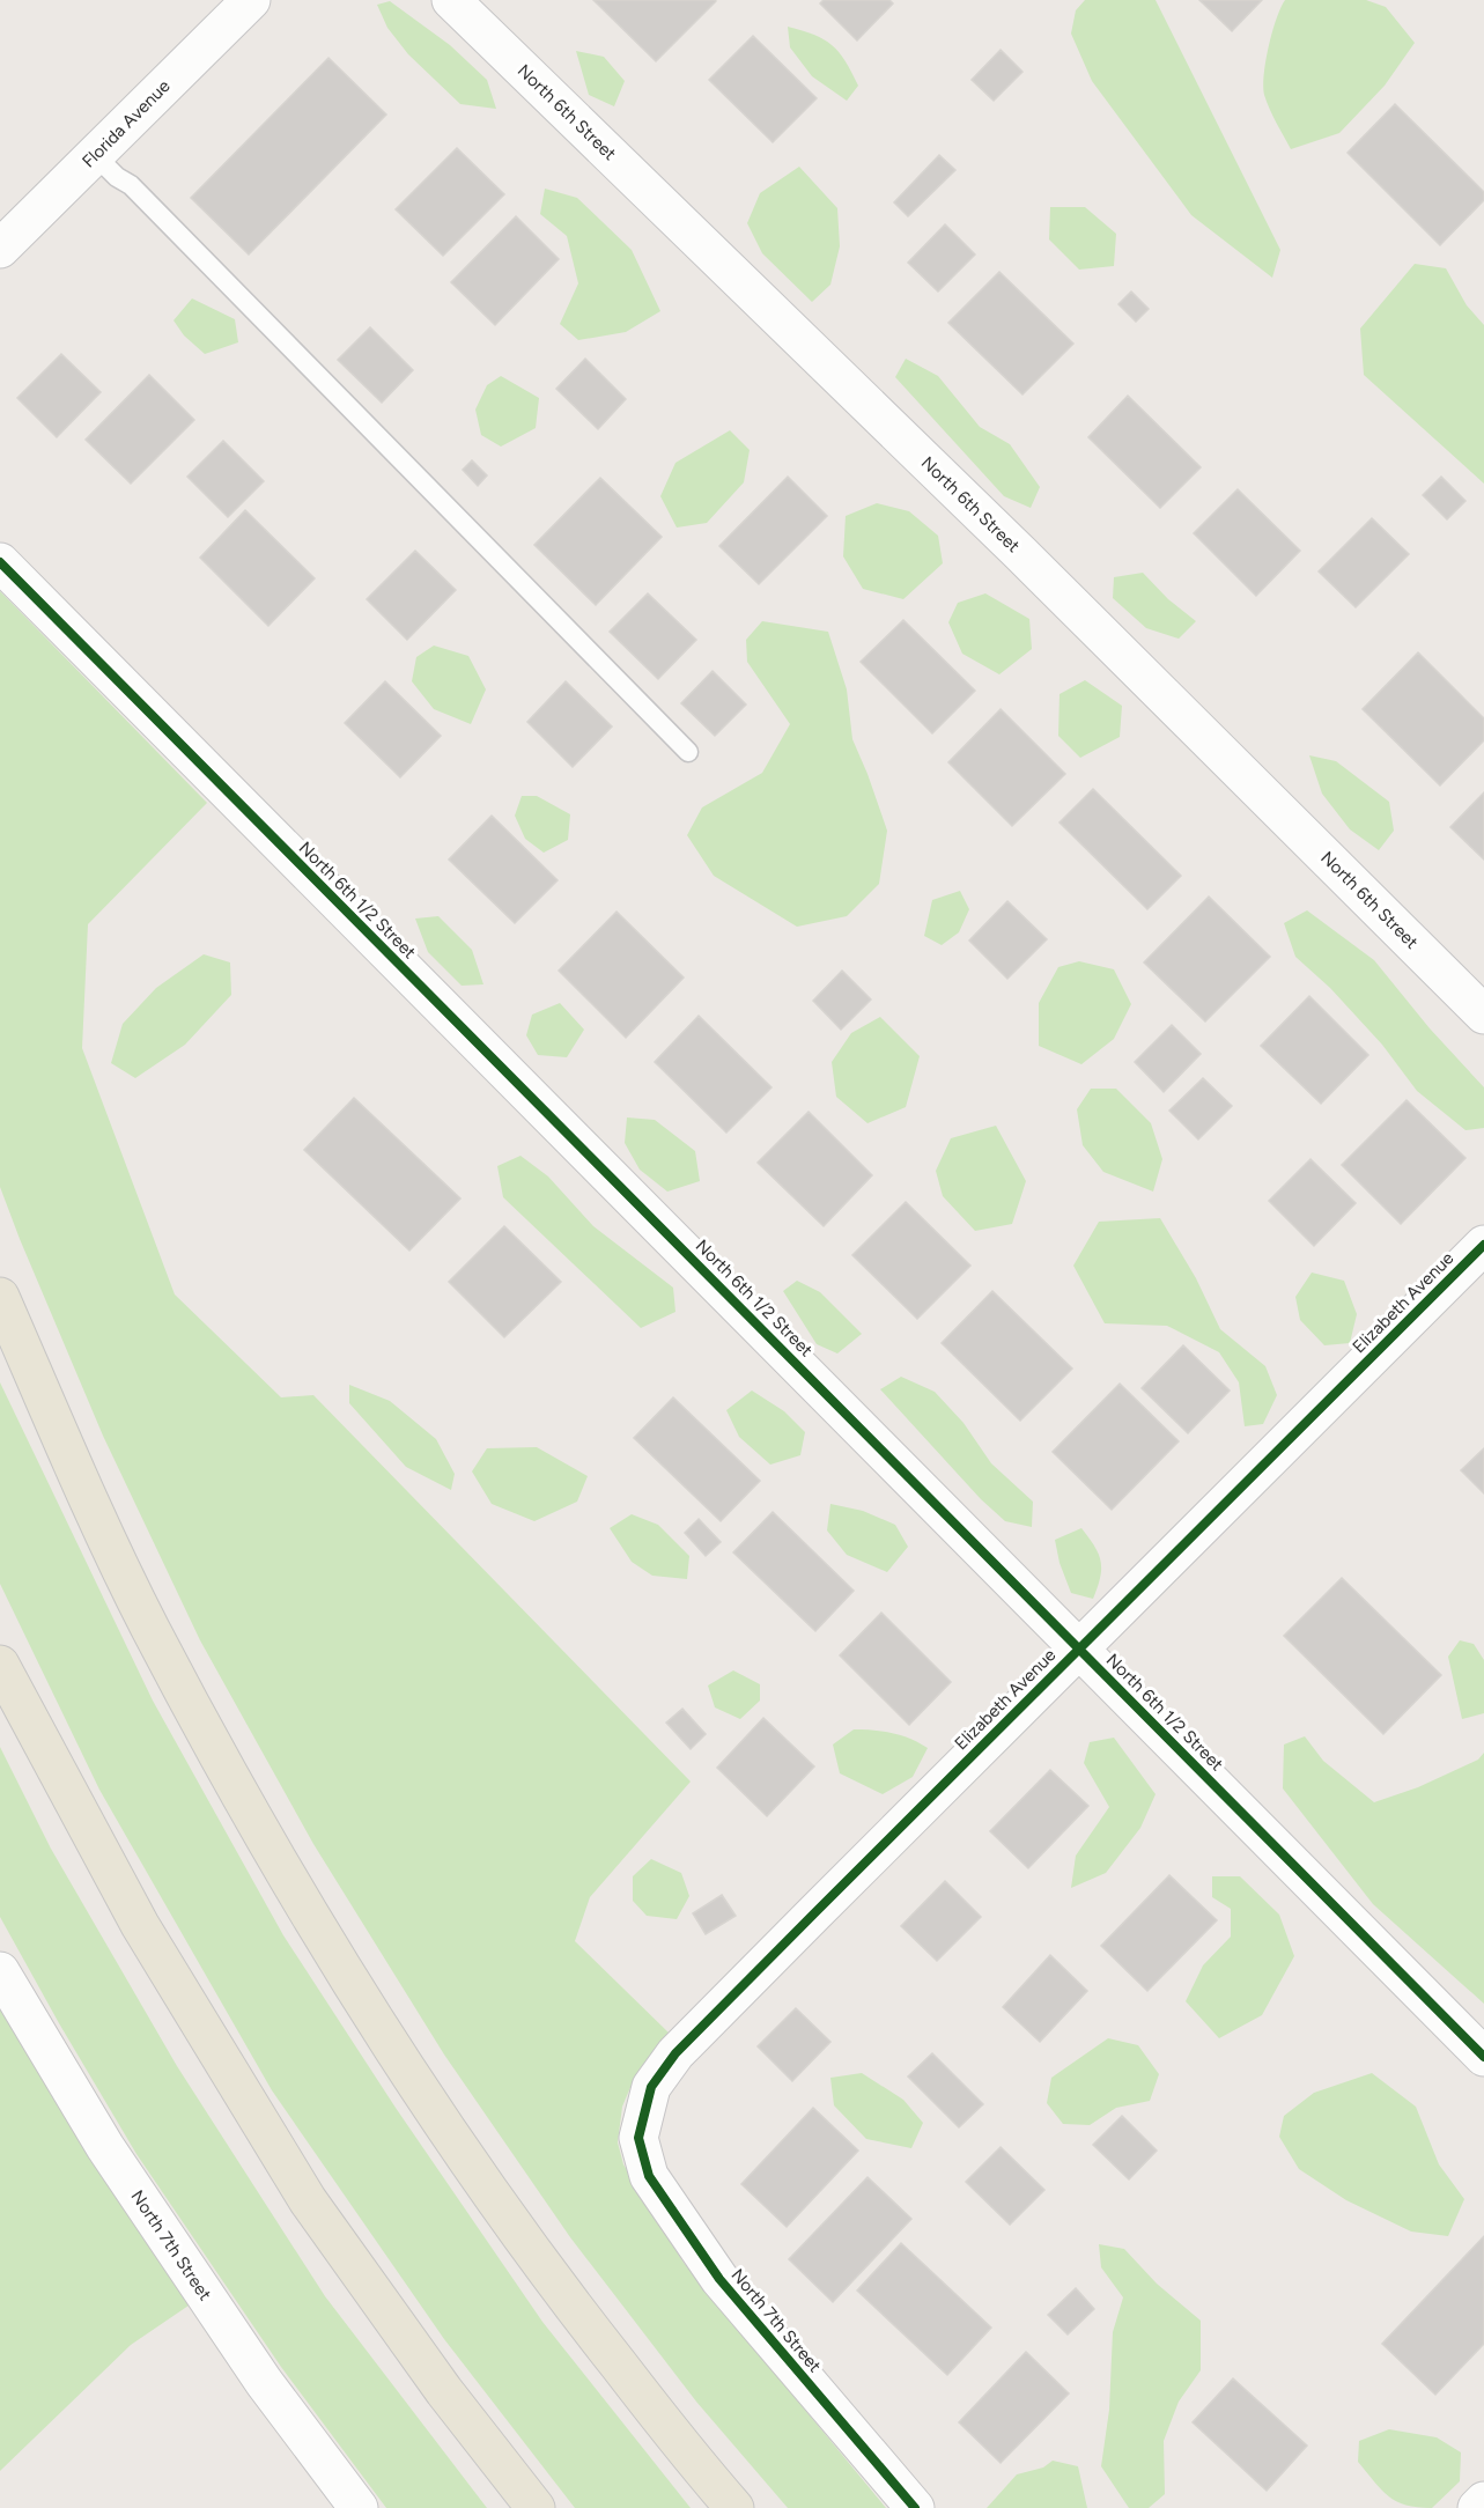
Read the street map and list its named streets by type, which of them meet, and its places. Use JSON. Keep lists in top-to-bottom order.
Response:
{
  "streets": {
    "street": [
      "North 6th Street",
      "Florida Avenue",
      "North 6th 1/2 Street",
      "Elizabeth Avenue",
      "North 7th Street"
    ]
  },
  "crossings": [
    ["North 6th 1/2 Street", "Elizabeth Avenue"],
    ["Elizabeth Avenue", "North 7th Street"]
  ]
}
